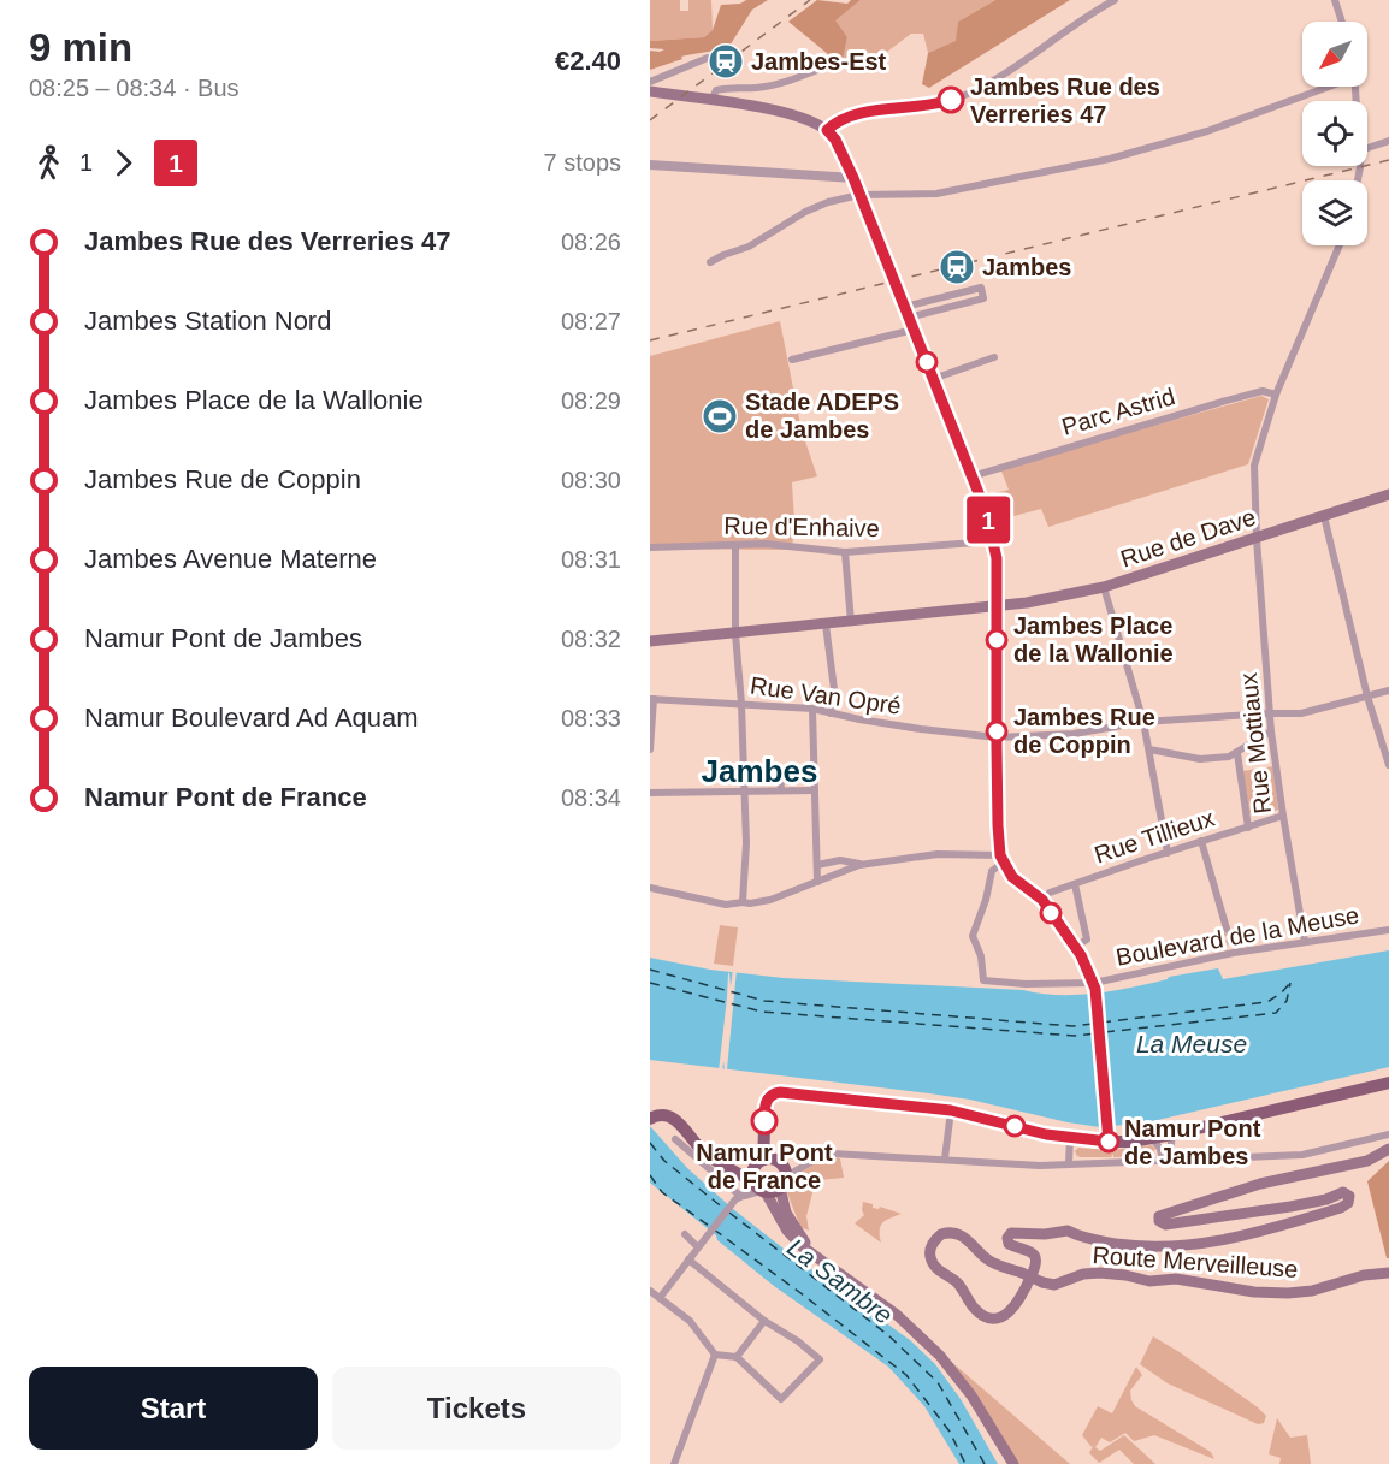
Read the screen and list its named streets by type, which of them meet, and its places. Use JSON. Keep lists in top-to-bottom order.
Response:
{
  "streets": {
    "main road": ["Rue de Dave", "Route Merveilleuse"],
    "street": [
      "Parc Astrid",
      "Rue d'Enhaive",
      "Rue Van Opré",
      "Rue Mottiaux",
      "Rue Tillieux",
      "Boulevard de la Meuse"
    ]
  },
  "crossings": [
    ["Parc Astrid", "Rue Mottiaux"],
    ["Rue de Dave", "Rue Mottiaux"],
    ["Rue Van Opré", "Rue Mottiaux"],
    ["Rue Mottiaux", "Rue Tillieux"],
    ["Rue Mottiaux", "Boulevard de la Meuse"]
  ],
  "districts": ["Jambes"],
  "water": ["La Meuse", "La Sambre"],
  "places": {
    "station": ["Jambes-Est", "Jambes"],
    "other": [
      "Jambes Rue des Verreries 47",
      "Jambes Place de la Wallonie",
      "Jambes Rue de Coppin",
      "Namur Pont de France",
      "Namur Pont de Jambes"
    ],
    "sports": ["Stade ADEPS de Jambes"]
  },
  "lines": ["bus line 1"],
  "north": "bottom left",
  "page": {
    "heading": ["9 min", "08:25 – 08:34 · Bus", "€2.40"],
    "on_map": "1",
    "legs": ["1", "1", "7 stops"],
    "list": [
      {
        "name": "Jambes Rue des Verreries 47",
        "value": "08:26"
      },
      {
        "name": "Jambes Station Nord",
        "value": "08:27"
      },
      {
        "name": "Jambes Place de la Wallonie",
        "value": "08:29"
      },
      {
        "name": "Jambes Rue de Coppin",
        "value": "08:30"
      },
      {
        "name": "Jambes Avenue Materne",
        "value": "08:31"
      },
      {
        "name": "Namur Pont de Jambes",
        "value": "08:32"
      },
      {
        "name": "Namur Boulevard Ad Aquam",
        "value": "08:33"
      },
      {
        "name": "Namur Pont de France",
        "value": "08:34"
      }
    ],
    "buttons": ["Start", "Tickets"]
  }
}
